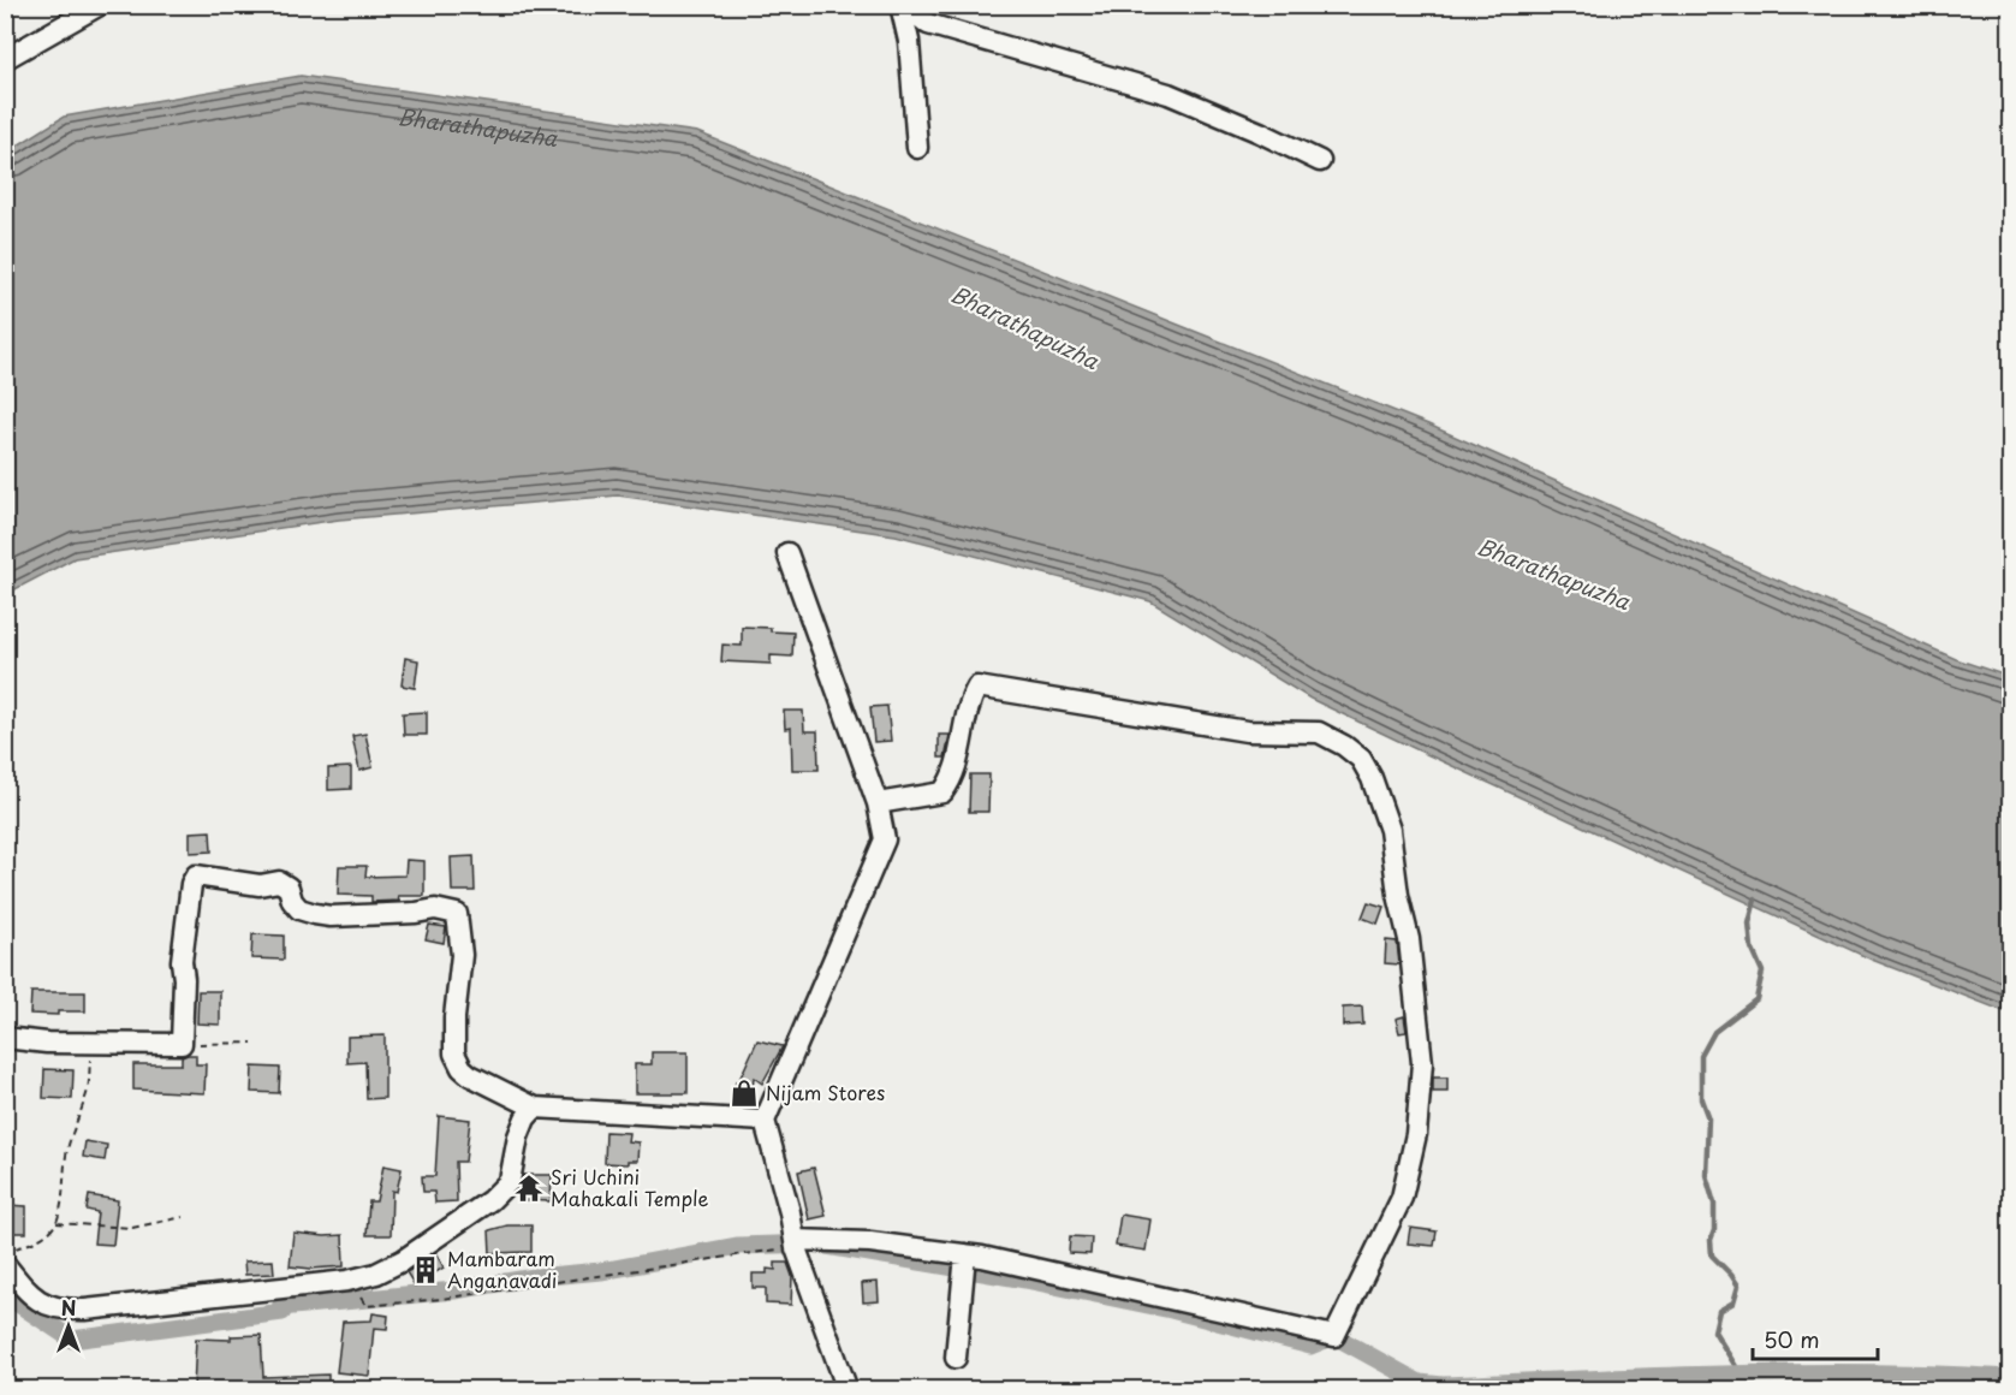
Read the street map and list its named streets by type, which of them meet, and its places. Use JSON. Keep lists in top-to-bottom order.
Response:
{
  "water": ["Bharathapuzha"],
  "places": {
    "shop": ["Nijam Stores"],
    "temple": ["Sri Uchini Mahakali Temple"],
    "building": ["Mambaram Anganavadi"]
  },
  "scale_bar": "50 m",
  "north": "top"
}
